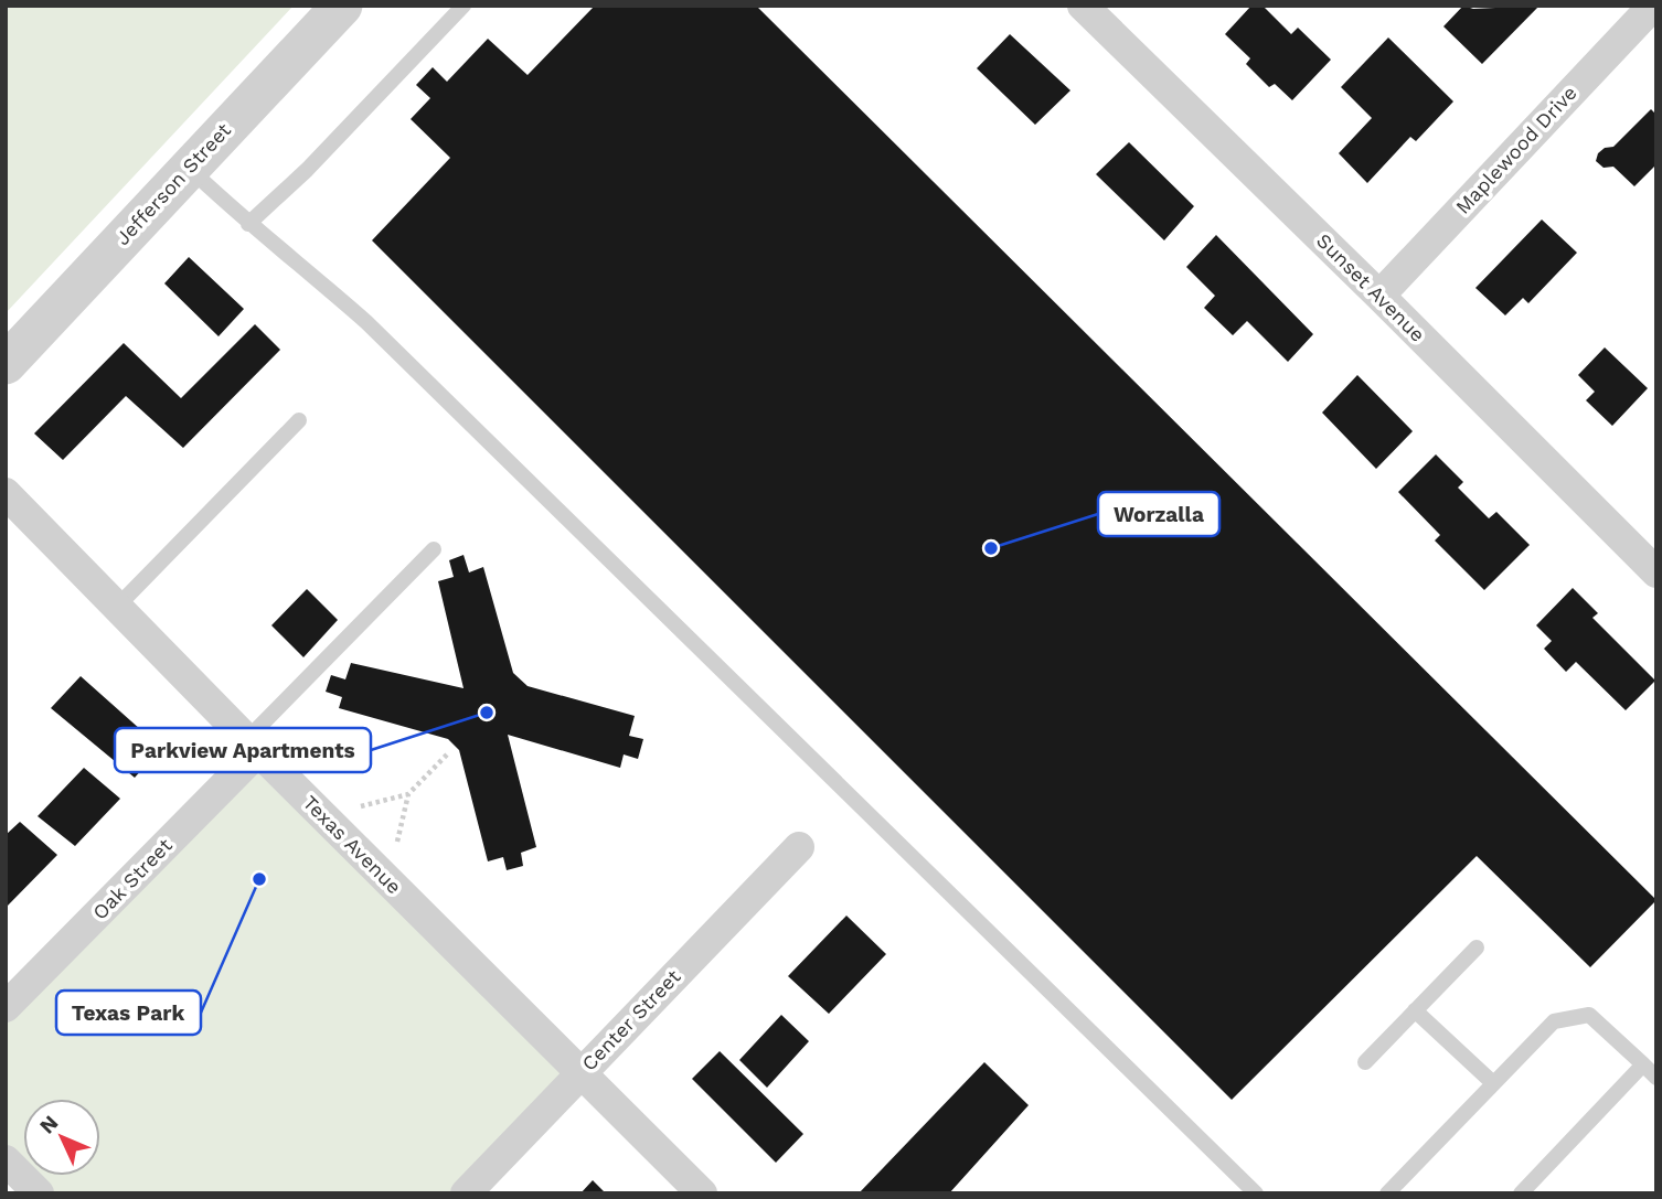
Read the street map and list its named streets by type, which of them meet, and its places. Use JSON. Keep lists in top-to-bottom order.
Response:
{
  "streets": {
    "street": [
      "Maplewood Drive",
      "Jefferson Street",
      "Sunset Avenue",
      "Texas Avenue",
      "Oak Street",
      "Center Street"
    ]
  },
  "crossings": [
    ["Maplewood Drive", "Sunset Avenue"],
    ["Texas Avenue", "Oak Street"],
    ["Texas Avenue", "Center Street"]
  ],
  "places": ["Worzalla", "Parkview Apartments", "Texas Park"],
  "north": "top left"
}
